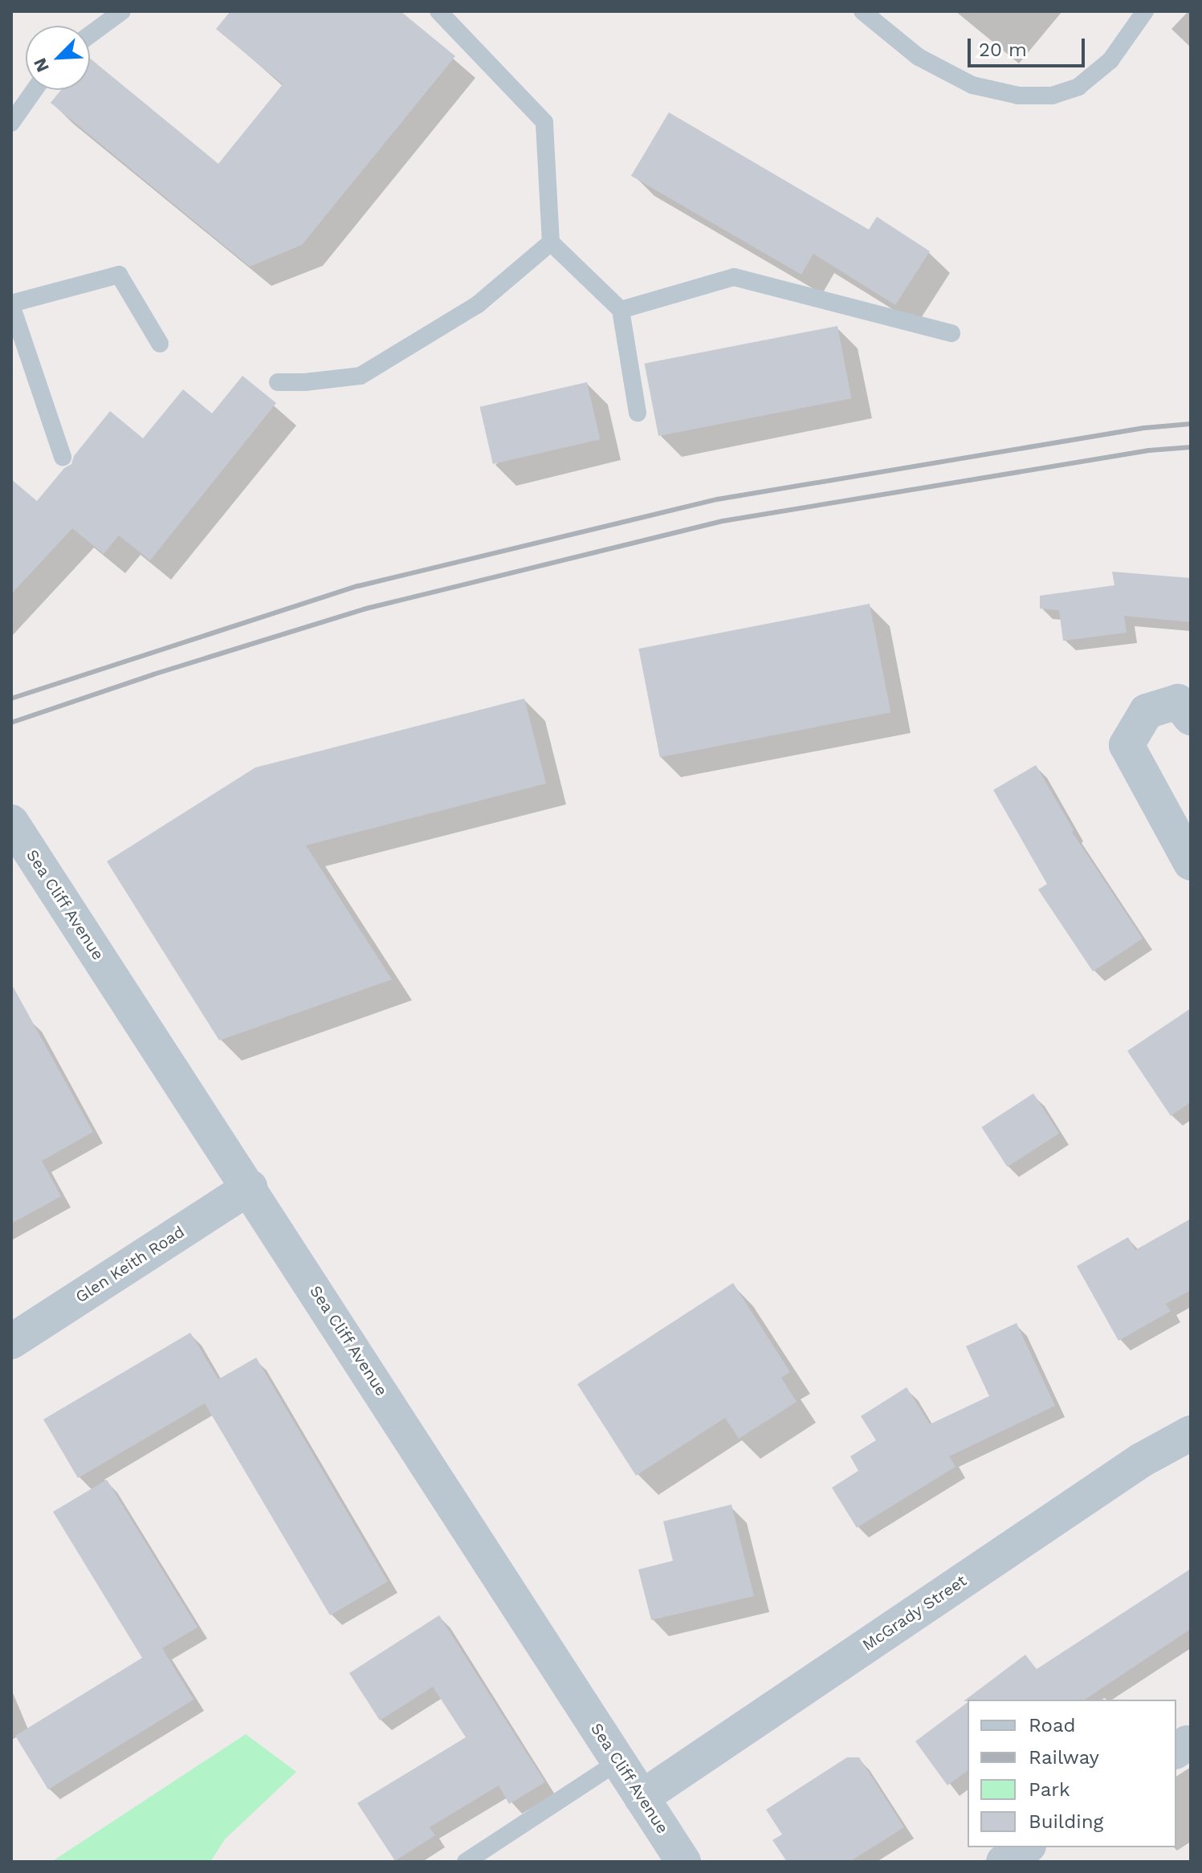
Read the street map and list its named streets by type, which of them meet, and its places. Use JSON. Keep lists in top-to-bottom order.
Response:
{
  "streets": {
    "street": ["Sea Cliff Avenue", "Glen Keith Road", "McGrady Street"]
  },
  "crossings": [
    ["Sea Cliff Avenue", "Glen Keith Road"],
    ["Sea Cliff Avenue", "McGrady Street"]
  ],
  "legend": [
    "Road",
    "Railway",
    "Park",
    "Building"
  ],
  "scale_bar": "20 m",
  "north": "bottom left"
}
